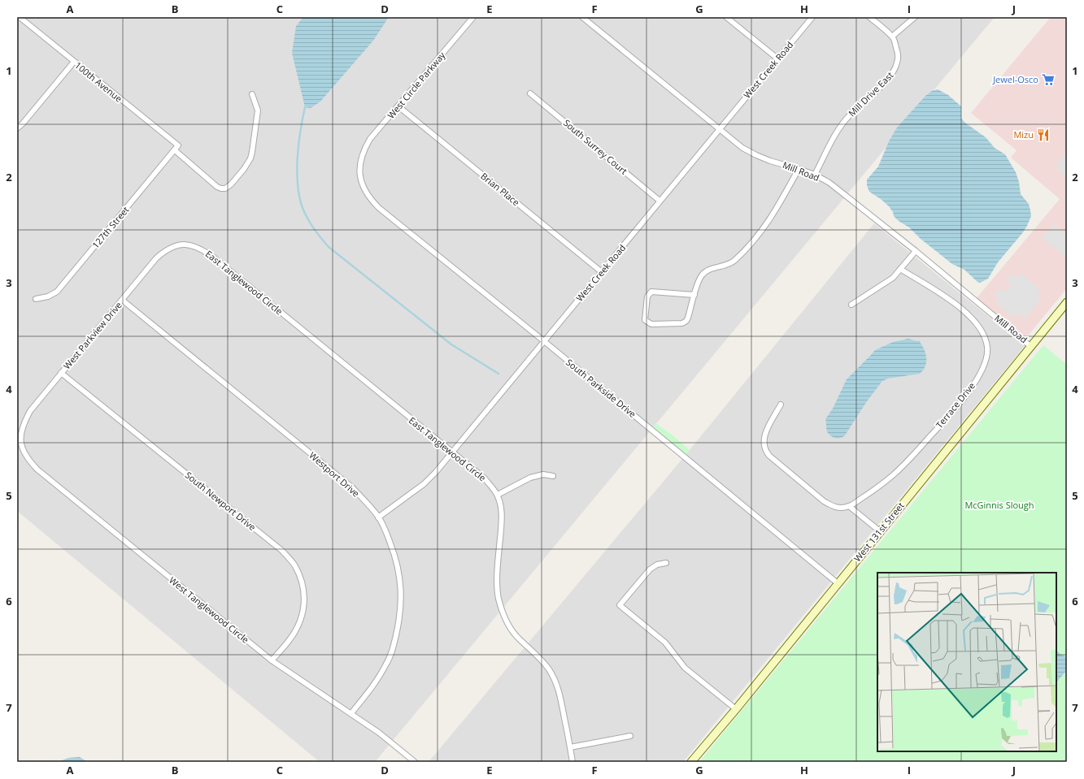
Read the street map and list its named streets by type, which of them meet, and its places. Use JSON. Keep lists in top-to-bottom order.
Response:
{
  "streets": {
    "street": [
      "West Creek Road",
      "100th Avenue",
      "West Circle Parkway",
      "Mill Drive East",
      "South Surrey Court",
      "Mill Road",
      "Brian Place",
      "127th Street",
      "East Tanglewood Circle",
      "West Parkview Drive",
      "South Parkside Drive",
      "Terrace Drive",
      "Westport Drive",
      "South Newport Drive",
      "West 131st Street",
      "West Tanglewood Circle"
    ]
  },
  "crossings": [
    ["West Creek Road", "South Surrey Court"],
    ["West Creek Road", "Mill Road"],
    ["West Creek Road", "Brian Place"],
    ["West Creek Road", "East Tanglewood Circle"],
    ["West Creek Road", "South Parkside Drive"],
    ["West Creek Road", "Westport Drive"],
    ["100th Avenue", "127th Street"],
    ["West Circle Parkway", "Brian Place"],
    ["West Circle Parkway", "South Parkside Drive"],
    ["Mill Drive East", "Mill Road"],
    ["Mill Road", "West 131st Street"],
    ["East Tanglewood Circle", "West Parkview Drive"],
    ["West Parkview Drive", "Westport Drive"],
    ["West Parkview Drive", "South Newport Drive"],
    ["West Parkview Drive", "West Tanglewood Circle"],
    ["South Parkside Drive", "West 131st Street"],
    ["Westport Drive", "West Tanglewood Circle"],
    ["South Newport Drive", "West Tanglewood Circle"]
  ],
  "parks": ["McGinnis Slough"],
  "places": {
    "supermarket": ["Jewel-Osco"],
    "restaurant": ["Mizu"]
  },
  "grid": {
    "columns": [
      "A",
      "B",
      "C",
      "D",
      "E",
      "F",
      "G",
      "H",
      "I",
      "J"
    ],
    "rows": [
      "1",
      "2",
      "3",
      "4",
      "5",
      "6",
      "7"
    ]
  }
}
